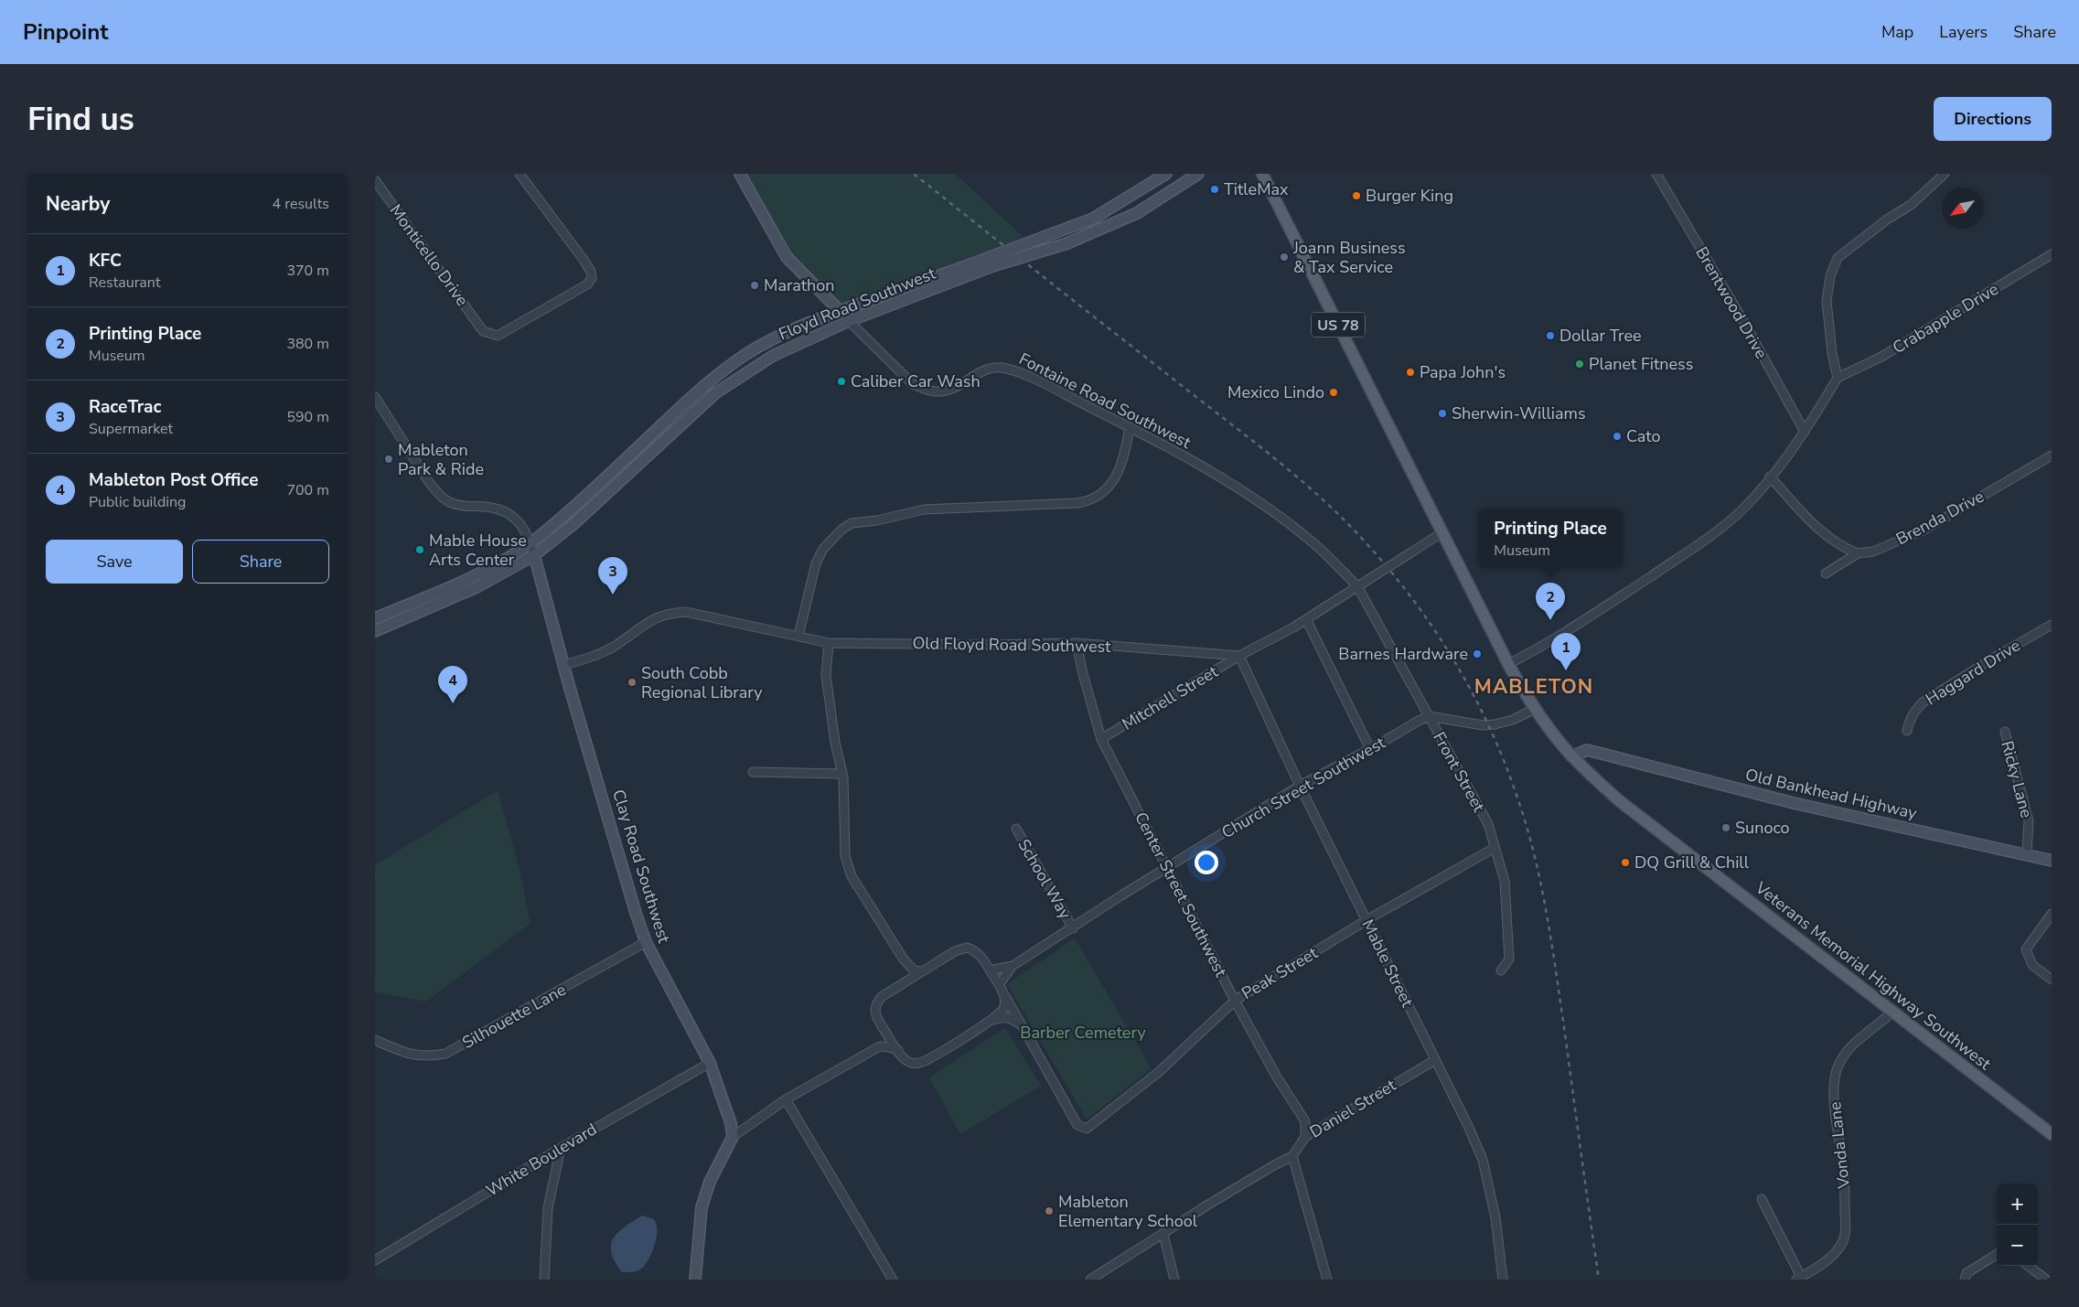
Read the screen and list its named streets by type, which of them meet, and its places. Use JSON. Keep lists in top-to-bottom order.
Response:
{
  "streets": {
    "main road": [
      "Floyd Road Southwest",
      "US 78",
      "Fontaine Road Southwest",
      "Old Bankhead Highway",
      "Clay Road Southwest",
      "Veterans Memorial Highway Southwest"
    ],
    "street": [
      "Monticello Drive",
      "Brentwood Drive",
      "Crabapple Drive",
      "Brenda Drive",
      "Old Floyd Road Southwest",
      "Haggard Drive",
      "Mitchell Street",
      "Front Street",
      "Ricky Lane",
      "Church Street Southwest",
      "School Way",
      "Center Street Southwest",
      "Mable Street",
      "Peak Street",
      "Silhouette Lane",
      "Daniel Street",
      "Vonda Lane",
      "White Boulevard"
    ]
  },
  "crossings": [
    ["Floyd Road Southwest", "Fontaine Road Southwest"],
    ["Floyd Road Southwest", "Clay Road Southwest"],
    ["Fontaine Road Southwest", "Old Floyd Road Southwest"],
    ["Fontaine Road Southwest", "Front Street"],
    ["Old Floyd Road Southwest", "Mitchell Street"],
    ["Old Floyd Road Southwest", "Front Street"],
    ["Old Floyd Road Southwest", "Clay Road Southwest"],
    ["Old Floyd Road Southwest", "Center Street Southwest"],
    ["Old Floyd Road Southwest", "Mable Street"],
    ["Old Floyd Road Southwest", "Veterans Memorial Highway Southwest"],
    ["Mitchell Street", "Center Street Southwest"],
    ["Mitchell Street", "Mable Street"],
    ["Front Street", "Church Street Southwest"],
    ["Front Street", "Peak Street"],
    ["Ricky Lane", "Old Bankhead Highway"],
    ["Church Street Southwest", "School Way"],
    ["Church Street Southwest", "Center Street Southwest"],
    ["Church Street Southwest", "Mable Street"],
    ["Old Bankhead Highway", "Veterans Memorial Highway Southwest"],
    ["Clay Road Southwest", "Silhouette Lane"],
    ["Clay Road Southwest", "White Boulevard"],
    ["Center Street Southwest", "Peak Street"],
    ["Center Street Southwest", "Daniel Street"],
    ["Mable Street", "Peak Street"],
    ["Mable Street", "Daniel Street"],
    ["Veterans Memorial Highway Southwest", "Vonda Lane"]
  ],
  "districts": ["MABLETON"],
  "parks": ["Barber Cemetery"],
  "places": [
    "TitleMax",
    "Burger King",
    "Joann Business & Tax Service",
    "Marathon",
    "Dollar Tree",
    "Planet Fitness",
    "Papa John's",
    "Caliber Car Wash",
    "Mexico Lindo",
    "Sherwin-Williams",
    "Cato",
    "Mableton Park & Ride",
    "Mable House Arts Center",
    "Barnes Hardware",
    "South Cobb Regional Library",
    "Sunoco",
    "DQ Grill & Chill",
    "Mableton Elementary School"
  ],
  "north": "bottom left",
  "page": {
    "header": "Pinpoint",
    "nav": ["Map", "Layers", "Share"],
    "buttons": [
      "Directions",
      ["Save", "Share"]
    ],
    "title": "Find us",
    "heading": ["Nearby", "4 results"],
    "list": [
      {
        "mark": "1",
        "name": "KFC",
        "note": "Restaurant",
        "value": "370 m"
      },
      {
        "mark": "2",
        "name": "Printing Place",
        "note": "Museum",
        "value": "380 m"
      },
      {
        "mark": "3",
        "name": "RaceTrac",
        "note": "Supermarket",
        "value": "590 m"
      },
      {
        "mark": "4",
        "name": "Mableton Post Office",
        "note": "Public building",
        "value": "700 m"
      }
    ],
    "popup": ["Printing Place", "Museum"],
    "pins": [
      "3",
      "2",
      "1",
      "4"
    ],
    "map_buttons": ["+", "−"]
  }
}
